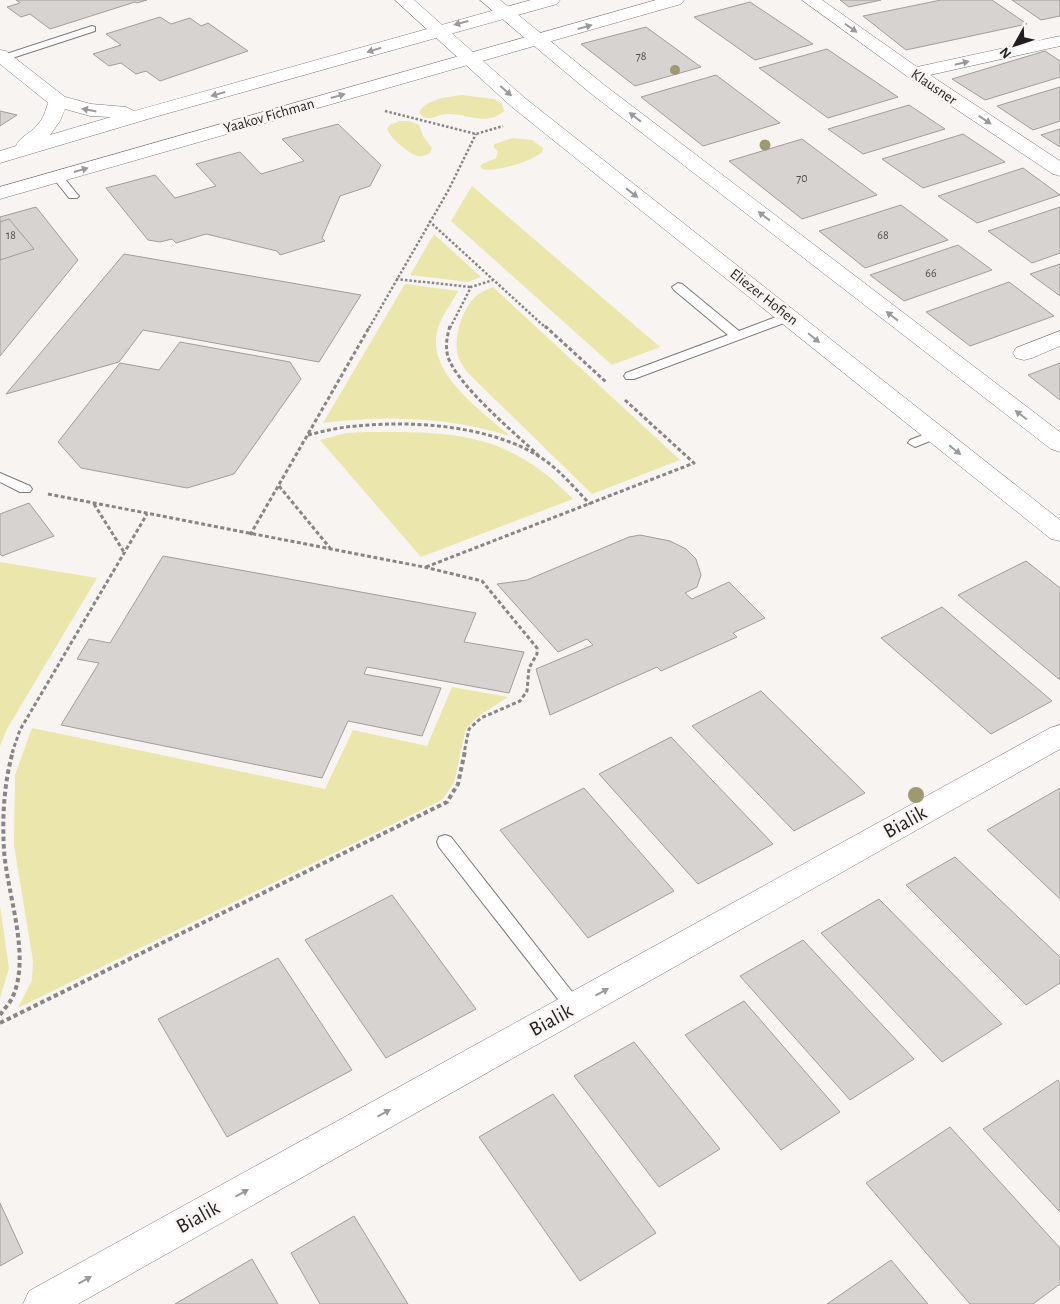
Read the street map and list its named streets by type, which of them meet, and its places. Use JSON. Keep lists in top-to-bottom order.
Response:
{
  "streets": {
    "street": [
      "Klausner",
      "Yaakov Fichman",
      "Eliezer Hofien",
      "Bialik"
    ]
  },
  "crossings": [
    ["Yaakov Fichman", "Eliezer Hofien"]
  ],
  "one_way": ["Bialik"],
  "house_numbers": [
    "78",
    "70",
    "18",
    "68",
    "66"
  ],
  "north": "bottom left"
}
